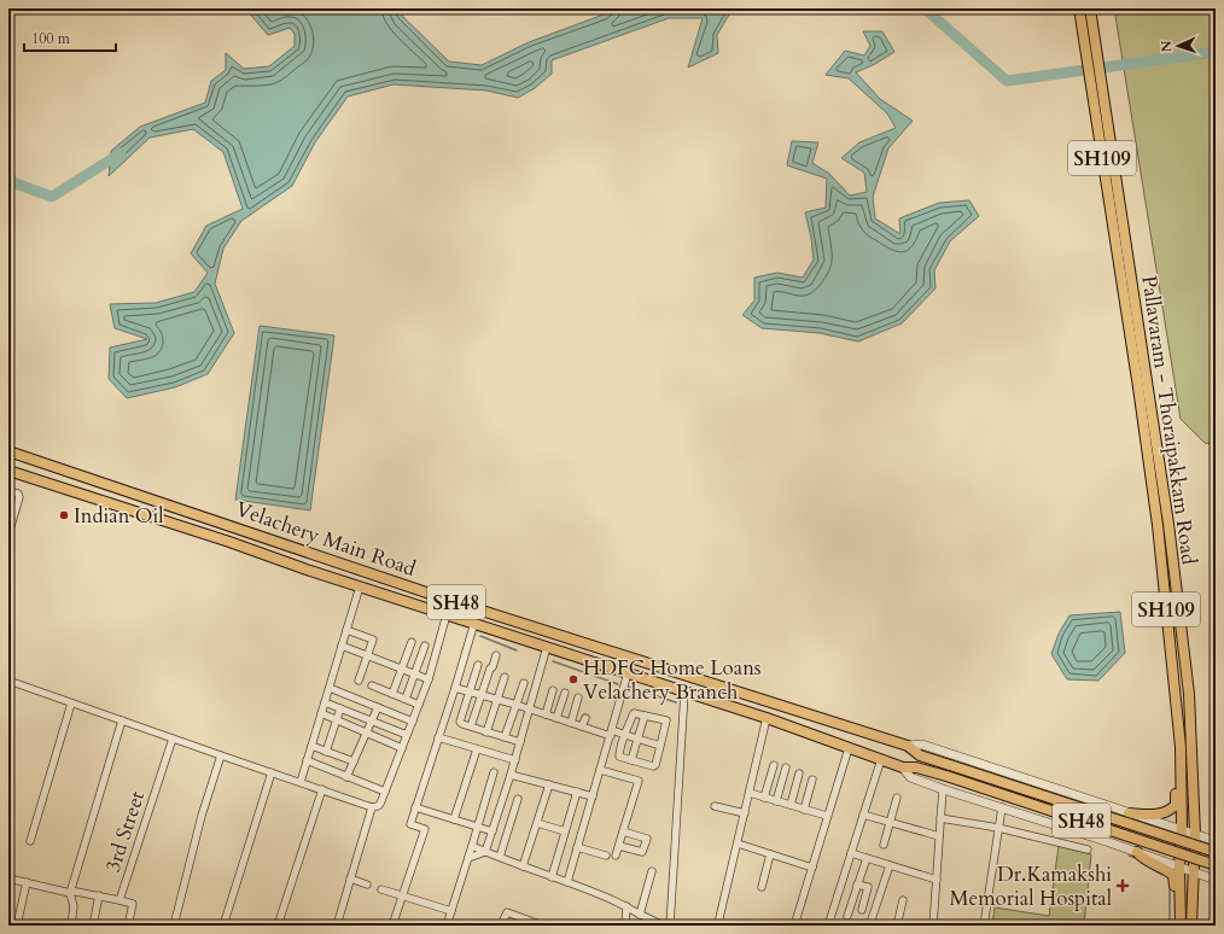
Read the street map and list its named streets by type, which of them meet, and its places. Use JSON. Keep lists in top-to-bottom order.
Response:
{
  "streets": {
    "main road": [
      "SH109",
      "Pallavaram - Thoraipakkam Road",
      "Velachery Main Road",
      "SH48"
    ],
    "street": ["3rd Street"]
  },
  "crossings": [
    ["Velachery Main Road", "SH48"]
  ],
  "places": {
    "other": ["Indian Oil", "HDFC Home Loans Velachery Branch"],
    "health": ["Dr.Kamakshi Memorial Hospital"]
  },
  "scale_bar": "100 m",
  "north": "left"
}
